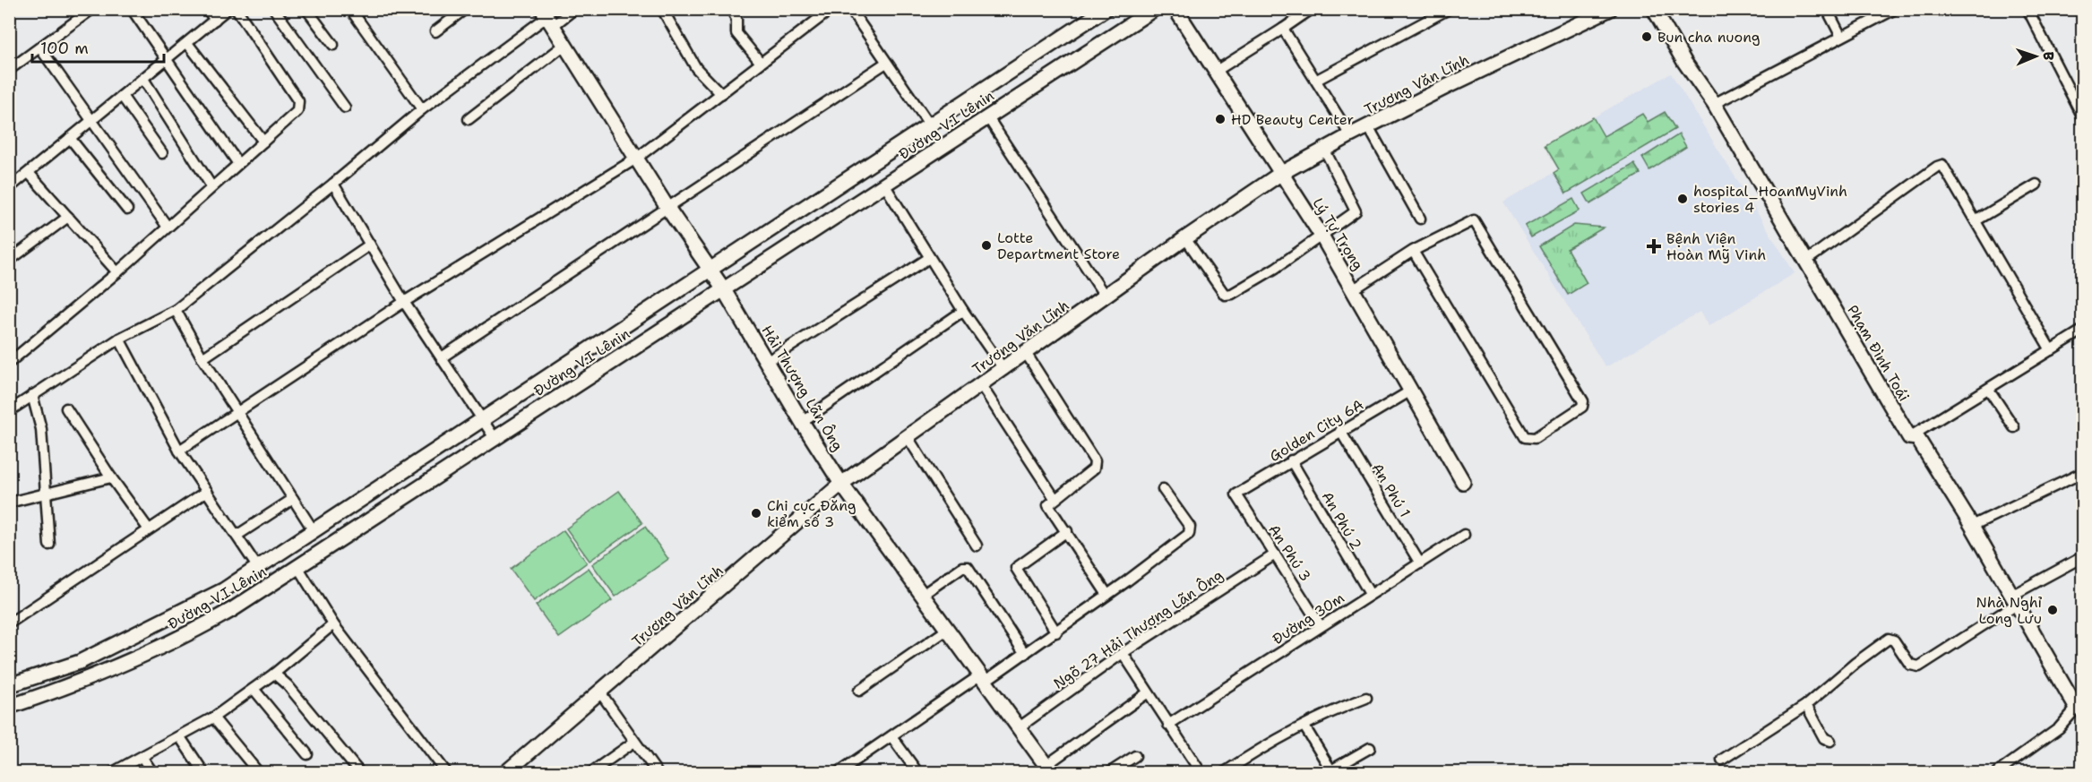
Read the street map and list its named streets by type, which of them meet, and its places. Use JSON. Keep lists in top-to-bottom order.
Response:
{
  "streets": {
    "street": [
      "Trương Văn Lĩnh",
      "Đường V.I Lênin",
      "Lý Tự Trọng",
      "Phạm Đình Toái",
      "Hải Thượng Lãn Ông",
      "Golden City 6A",
      "An Phú 1",
      "An Phú 2",
      "An Phú 3",
      "Đường 30m",
      "Ngõ 27 Hải Thượng Lãn Ông"
    ]
  },
  "crossings": [
    ["Trương Văn Lĩnh", "Lý Tự Trọng"],
    ["Trương Văn Lĩnh", "Hải Thượng Lãn Ông"],
    ["Đường V.I Lênin", "Hải Thượng Lãn Ông"],
    ["Lý Tự Trọng", "Golden City 6A"],
    ["Hải Thượng Lãn Ông", "Ngõ 27 Hải Thượng Lãn Ông"],
    ["Golden City 6A", "An Phú 1"],
    ["Golden City 6A", "An Phú 2"],
    ["Golden City 6A", "An Phú 3"],
    ["An Phú 1", "Đường 30m"],
    ["An Phú 2", "Đường 30m"],
    ["An Phú 3", "Đường 30m"],
    ["An Phú 3", "Ngõ 27 Hải Thượng Lãn Ông"]
  ],
  "places": {
    "other": [
      "Bun cha nuong",
      "HD Beauty Center",
      "hospital_HoanMyVinh stories 4",
      "Lotte Department Store",
      "Chi cục Đăng kiểm số 3",
      "Nhà Nghỉ Long Lưu"
    ],
    "health": ["Bệnh Viện Hoàn Mỹ Vinh"]
  },
  "scale_bar": "100 m",
  "north": "right"
}
